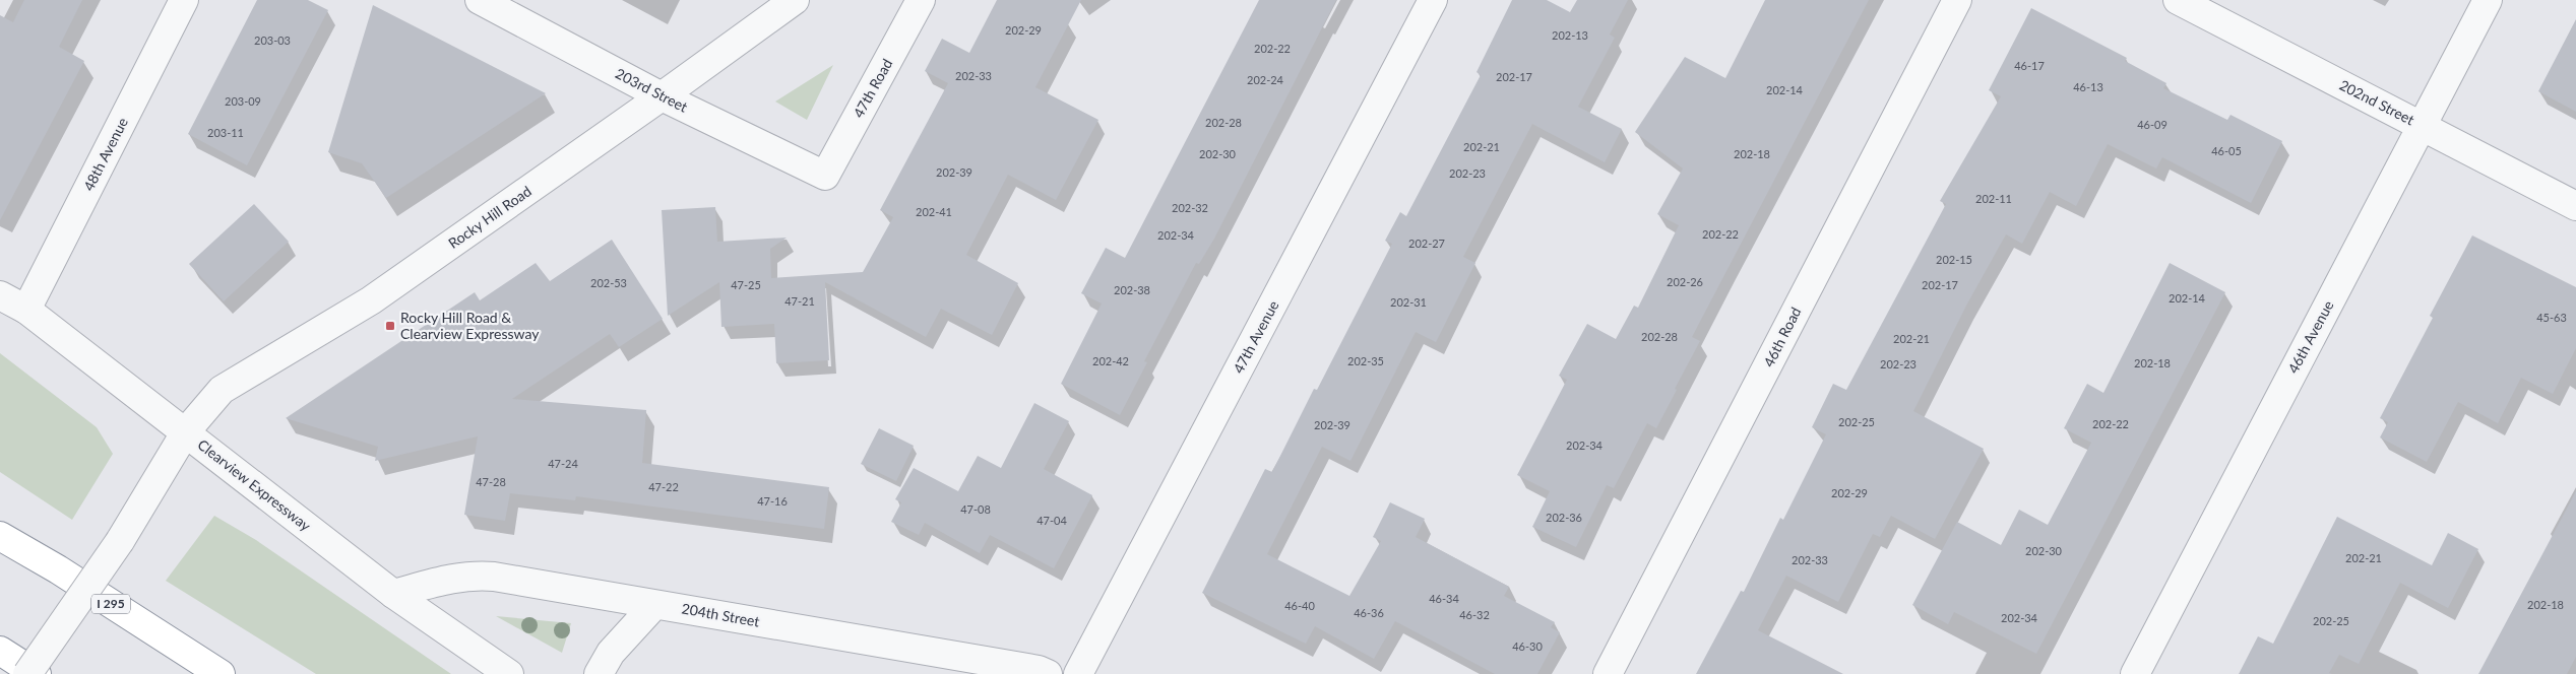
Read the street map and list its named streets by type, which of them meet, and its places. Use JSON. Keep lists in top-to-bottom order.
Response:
{
  "streets": {
    "highway": ["I 295"],
    "street": [
      "47th Road",
      "203rd Street",
      "202nd Street",
      "48th Avenue",
      "Rocky Hill Road",
      "47th Avenue",
      "46th Road",
      "46th Avenue",
      "Clearview Expressway",
      "204th Street"
    ]
  },
  "crossings": [
    ["47th Road", "203rd Street"],
    ["203rd Street", "Rocky Hill Road"],
    ["202nd Street", "46th Avenue"],
    ["48th Avenue", "Clearview Expressway"],
    ["Rocky Hill Road", "Clearview Expressway"],
    ["Clearview Expressway", "204th Street"]
  ],
  "places": {
    "transit": ["Rocky Hill Road & Clearview Expressway"]
  },
  "house_numbers": [
    "202-29",
    "202-13",
    "203-03",
    "202-22",
    "46-17",
    "202-33",
    "202-17",
    "202-24",
    "46-13",
    "202-14",
    "203-09",
    "202-28",
    "46-09",
    "203-11",
    "202-21",
    "46-05",
    "202-30",
    "202-18",
    "202-39",
    "202-23",
    "202-11",
    "202-32",
    "202-41",
    "202-22",
    "202-34",
    "202-27",
    "202-15",
    "202-26",
    "202-53",
    "47-25",
    "202-17",
    "202-38",
    "202-14",
    "47-21",
    "202-31",
    "45-63",
    "202-28",
    "202-21",
    "202-42",
    "202-35",
    "202-18",
    "202-23",
    "202-25",
    "202-22",
    "202-39",
    "202-34",
    "47-24",
    "47-28",
    "47-22",
    "202-29",
    "47-16",
    "47-08",
    "202-36",
    "47-04",
    "202-30",
    "202-21",
    "202-33",
    "46-34",
    "202-18",
    "46-40",
    "46-36",
    "46-32",
    "202-34",
    "202-25",
    "46-30"
  ]
}
